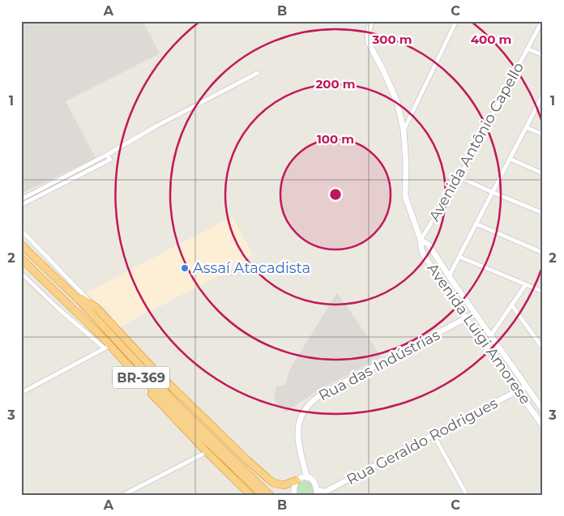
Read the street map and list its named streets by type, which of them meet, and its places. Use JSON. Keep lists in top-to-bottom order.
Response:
{
  "streets": {
    "highway": ["BR-369"],
    "street": [
      "Avenida Antônio Capello",
      "Avenida Luigi Amorese",
      "Rua das Indústrias",
      "Rua Geraldo Rodrigues"
    ]
  },
  "crossings": [
    ["Avenida Antônio Capello", "Avenida Luigi Amorese"],
    ["Avenida Luigi Amorese", "Rua das Indústrias"],
    ["Avenida Luigi Amorese", "Rua Geraldo Rodrigues"]
  ],
  "places": ["Assaí Atacadista"],
  "grid": {
    "columns": ["A", "B", "C"],
    "rows": ["1", "2", "3"]
  },
  "rings": [
    "300 m",
    "400 m",
    "200 m",
    "100 m"
  ]
}
